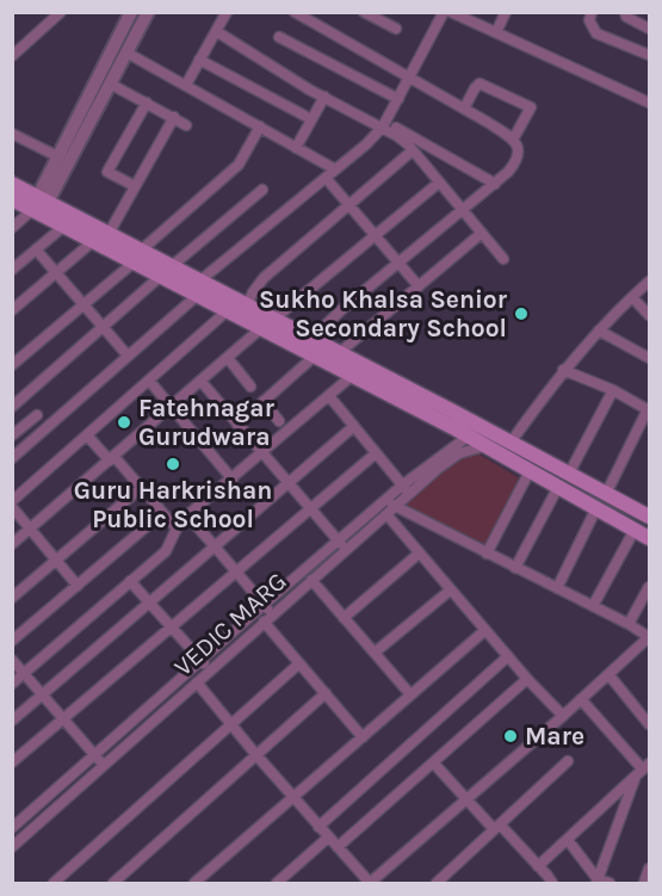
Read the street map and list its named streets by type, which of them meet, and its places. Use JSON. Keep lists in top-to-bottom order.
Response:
{
  "streets": {
    "street": ["VEDIC MARG"]
  },
  "places": [
    "Sukho Khalsa Senior Secondary School",
    "Fatehnagar Gurudwara",
    "Guru Harkrishan Public School",
    "Mare"
  ]
}
